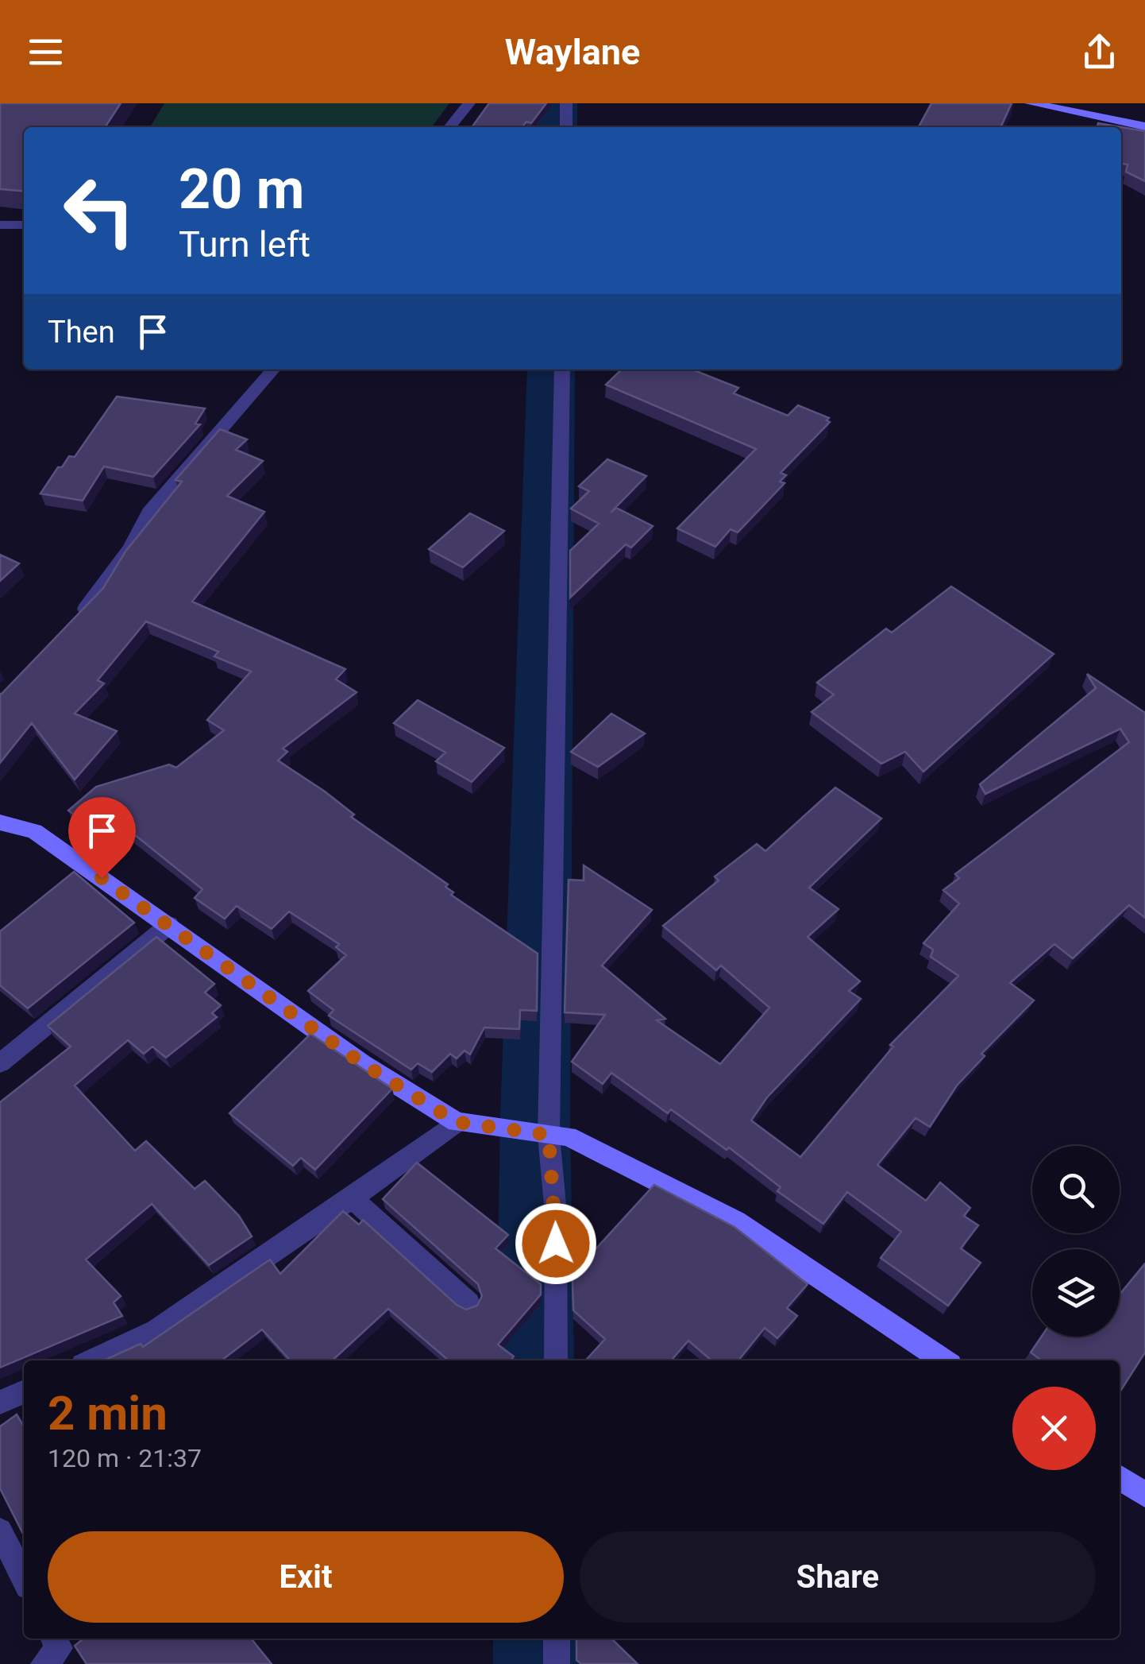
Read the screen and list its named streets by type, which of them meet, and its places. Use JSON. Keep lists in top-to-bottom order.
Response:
{
  "page": {
    "header": "Waylane",
    "turn": ["20 m", "Turn left"],
    "then": "Then",
    "heading": ["2 min", "120 m · 21:37"],
    "buttons": ["Exit", "Share"]
  }
}
